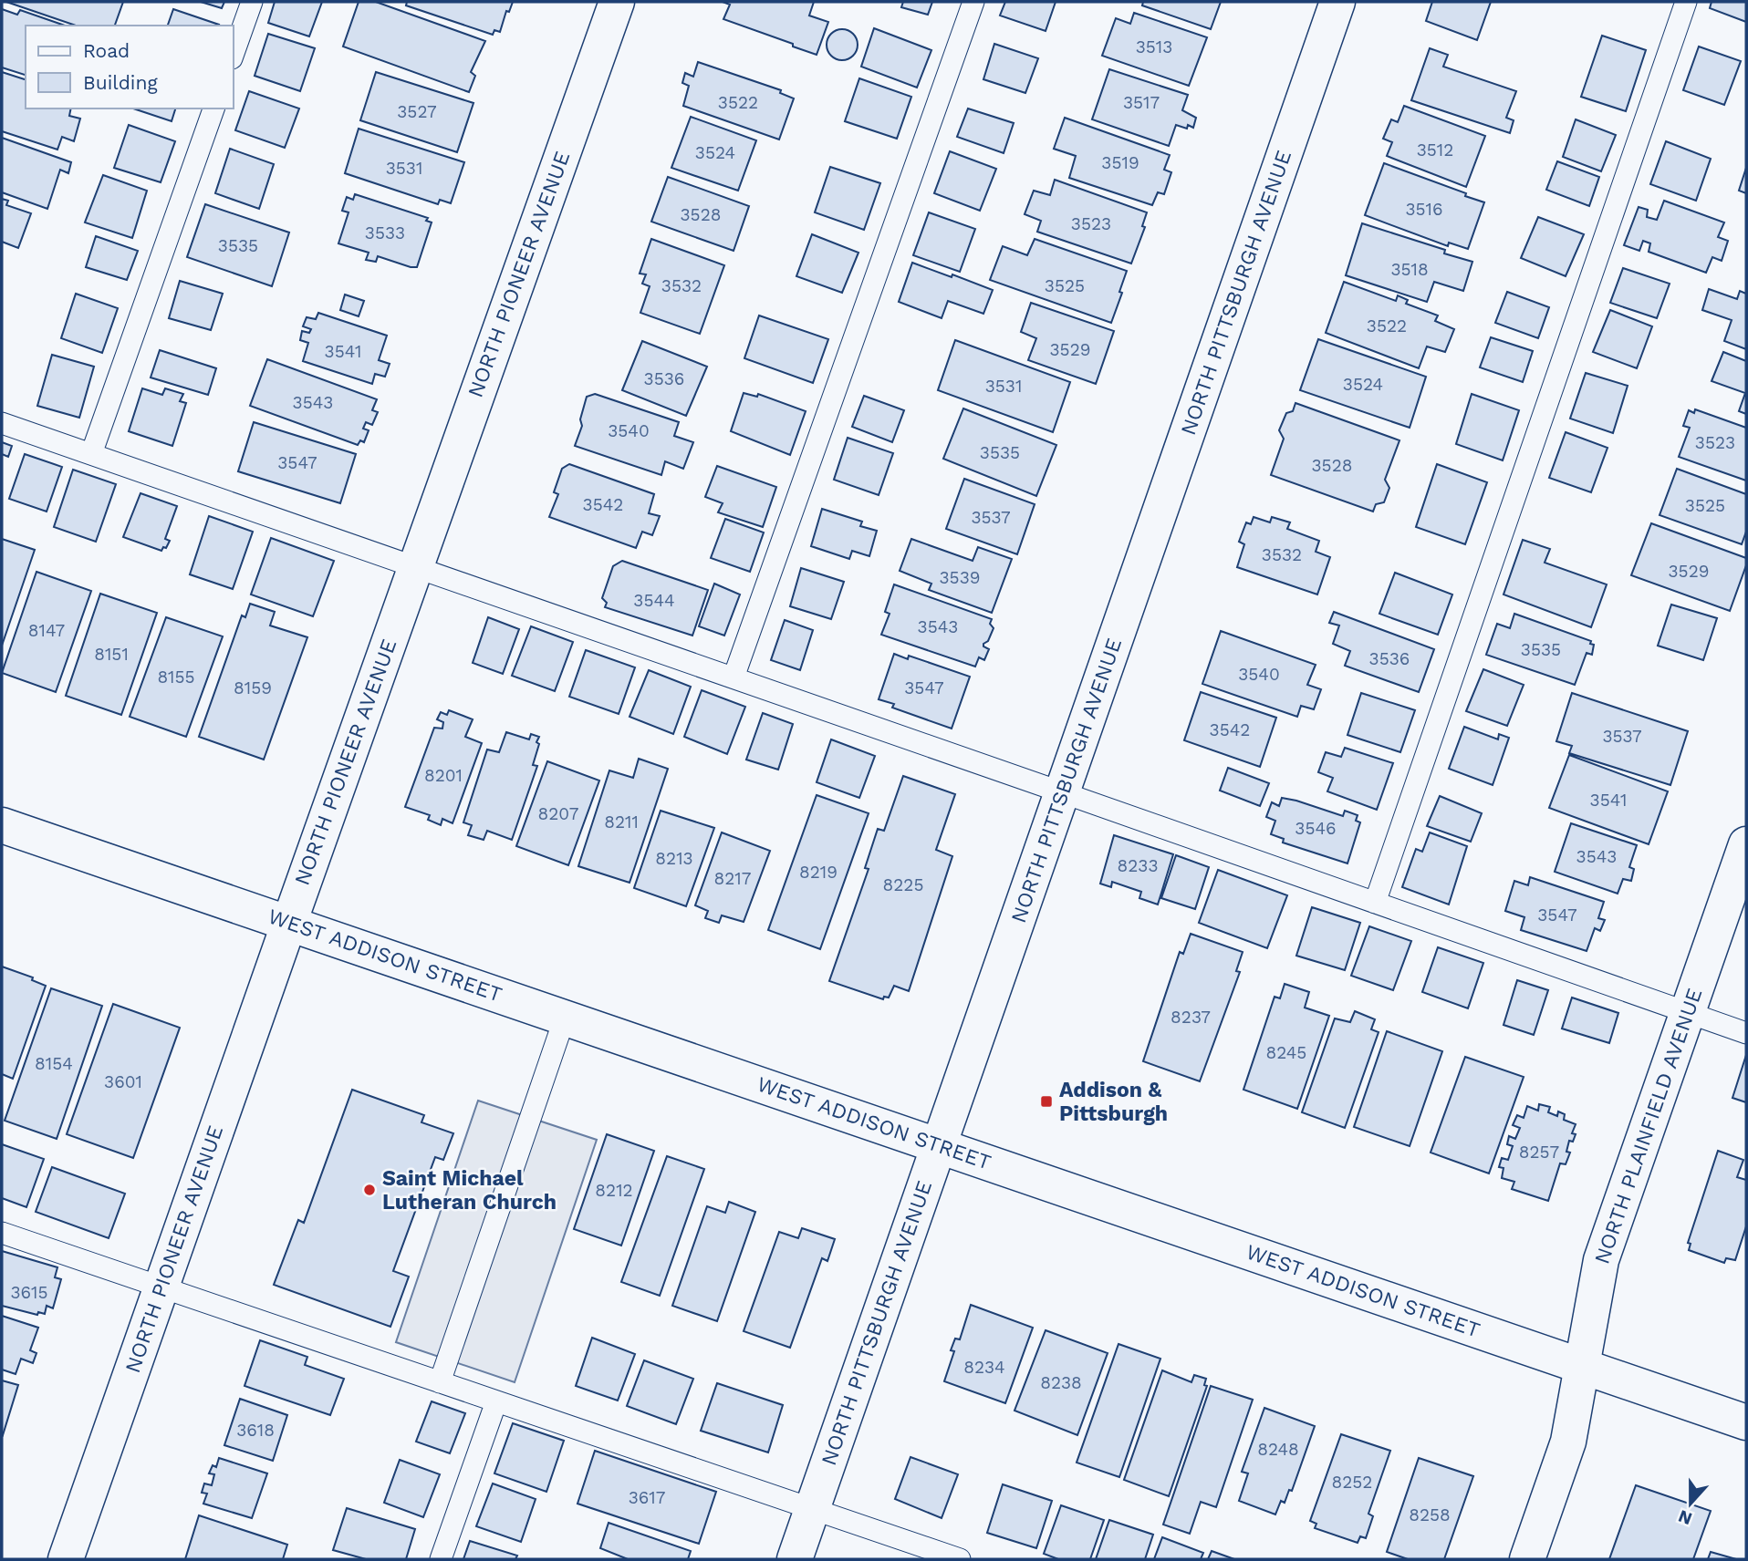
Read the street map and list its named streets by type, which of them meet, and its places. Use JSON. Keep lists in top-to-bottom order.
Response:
{
  "streets": {
    "street": [
      "NORTH PIONEER AVENUE",
      "NORTH PITTSBURGH AVENUE",
      "WEST ADDISON STREET",
      "NORTH PLAINFIELD AVENUE"
    ]
  },
  "crossings": [
    ["NORTH PIONEER AVENUE", "WEST ADDISON STREET"],
    ["NORTH PITTSBURGH AVENUE", "WEST ADDISON STREET"],
    ["WEST ADDISON STREET", "NORTH PLAINFIELD AVENUE"]
  ],
  "places": {
    "transit": ["Addison & Pittsburgh"],
    "other": ["Saint Michael Lutheran Church"]
  },
  "house_numbers": [
    "3513",
    "3522",
    "3517",
    "3527",
    "3512",
    "3524",
    "3519",
    "3531",
    "3516",
    "3528",
    "3523",
    "3533",
    "3535",
    "3518",
    "3532",
    "3525",
    "3522",
    "3529",
    "3541",
    "3536",
    "3524",
    "3531",
    "3543",
    "3540",
    "3523",
    "3535",
    "3547",
    "3528",
    "3542",
    "3525",
    "3537",
    "3532",
    "3529",
    "3539",
    "3544",
    "3543",
    "8147",
    "3535",
    "8151",
    "3536",
    "3540",
    "8155",
    "8159",
    "3547",
    "3542",
    "3537",
    "8201",
    "3541",
    "8207",
    "8211",
    "3546",
    "3543",
    "8213",
    "8233",
    "8219",
    "8217",
    "8225",
    "3547",
    "8237",
    "8245",
    "8154",
    "3601",
    "8257",
    "8212",
    "3615",
    "8234",
    "8238",
    "3618",
    "8248",
    "8252",
    "3617",
    "8258"
  ],
  "legend": ["Road", "Building"],
  "north": "bottom"
}
